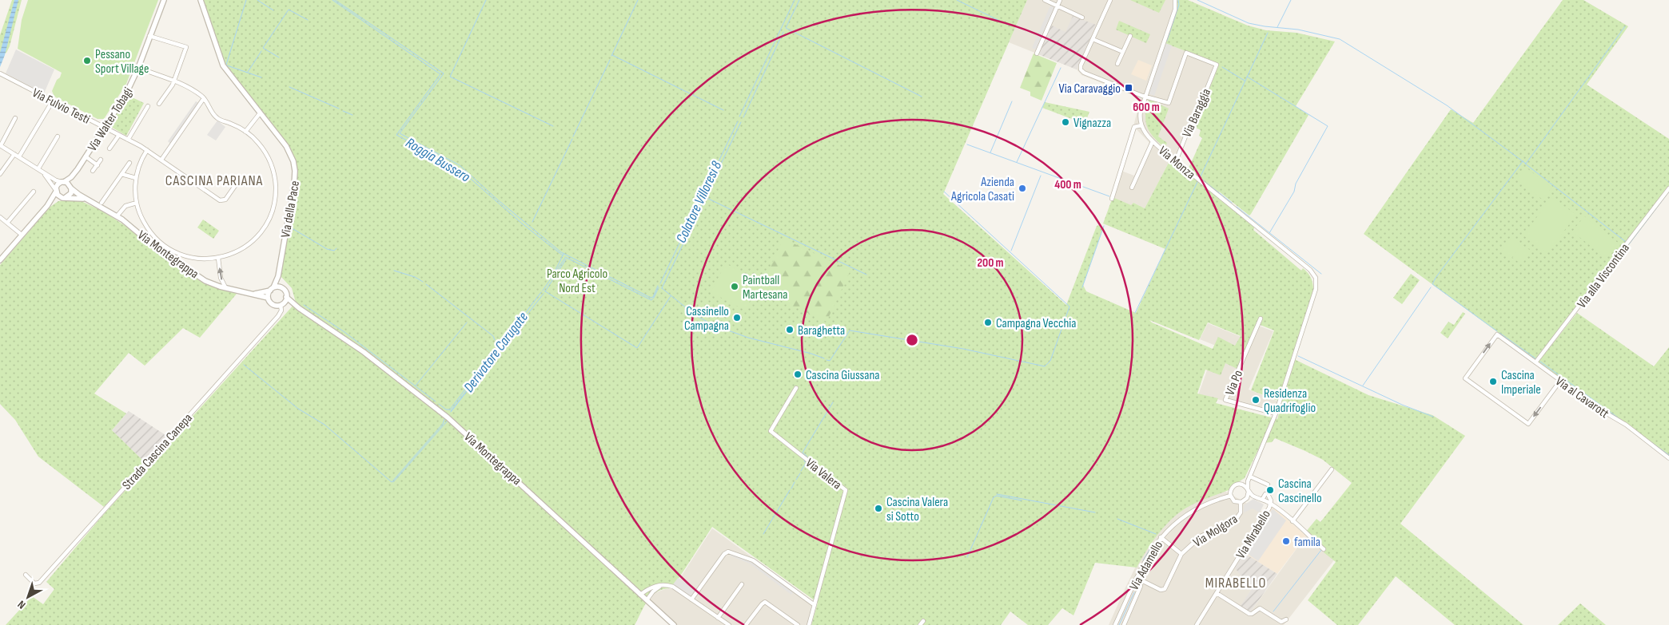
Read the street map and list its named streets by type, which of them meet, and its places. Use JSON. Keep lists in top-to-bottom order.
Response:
{
  "streets": {
    "street": [
      "Via Fulvio Testi",
      "Via Baraggia",
      "Via Walter Tobagi",
      "Via Monza",
      "Via della Pace",
      "Via Montegrappa",
      "Via alla Viscontina",
      "Via Po",
      "Via al Cavarott",
      "Strada Cascina Canepa",
      "Via Valera",
      "Via Molgora",
      "Via Mirabello",
      "Via Adamello"
    ]
  },
  "crossings": [
    ["Via Fulvio Testi", "Via Walter Tobagi"],
    ["Via Baraggia", "Via Monza"],
    ["Via Walter Tobagi", "Via Montegrappa"],
    ["Via Monza", "Via Po"],
    ["Via della Pace", "Via Montegrappa"],
    ["Via della Pace", "Strada Cascina Canepa"],
    ["Via Montegrappa", "Strada Cascina Canepa"],
    ["Via alla Viscontina", "Via al Cavarott"],
    ["Via Molgora", "Via Mirabello"],
    ["Via Molgora", "Via Adamello"],
    ["Via Mirabello", "Via Adamello"]
  ],
  "districts": ["CASCINA PARIANA", "MIRABELLO"],
  "water": ["Roggia Bussero", "Colatore Villoresi 8", "Derivatore Carugate"],
  "parks": ["Parco Agricolo Nord Est"],
  "places": {
    "other": [
      "Pessano Sport Village",
      "Vignazza",
      "Azienda Agricola Casati",
      "Paintball Martesana",
      "Cassinello Campagna",
      "Campagna Vecchia",
      "Baraghetta",
      "Cascina Giussana",
      "Cascina Imperiale",
      "Residenza Quadrifoglio",
      "Cascina Cascinello",
      "Cascina Valera si Sotto",
      "famila"
    ],
    "transit": ["Via Caravaggio"]
  },
  "north": "bottom left",
  "rings": ["600 m", "400 m", "200 m"]
}
